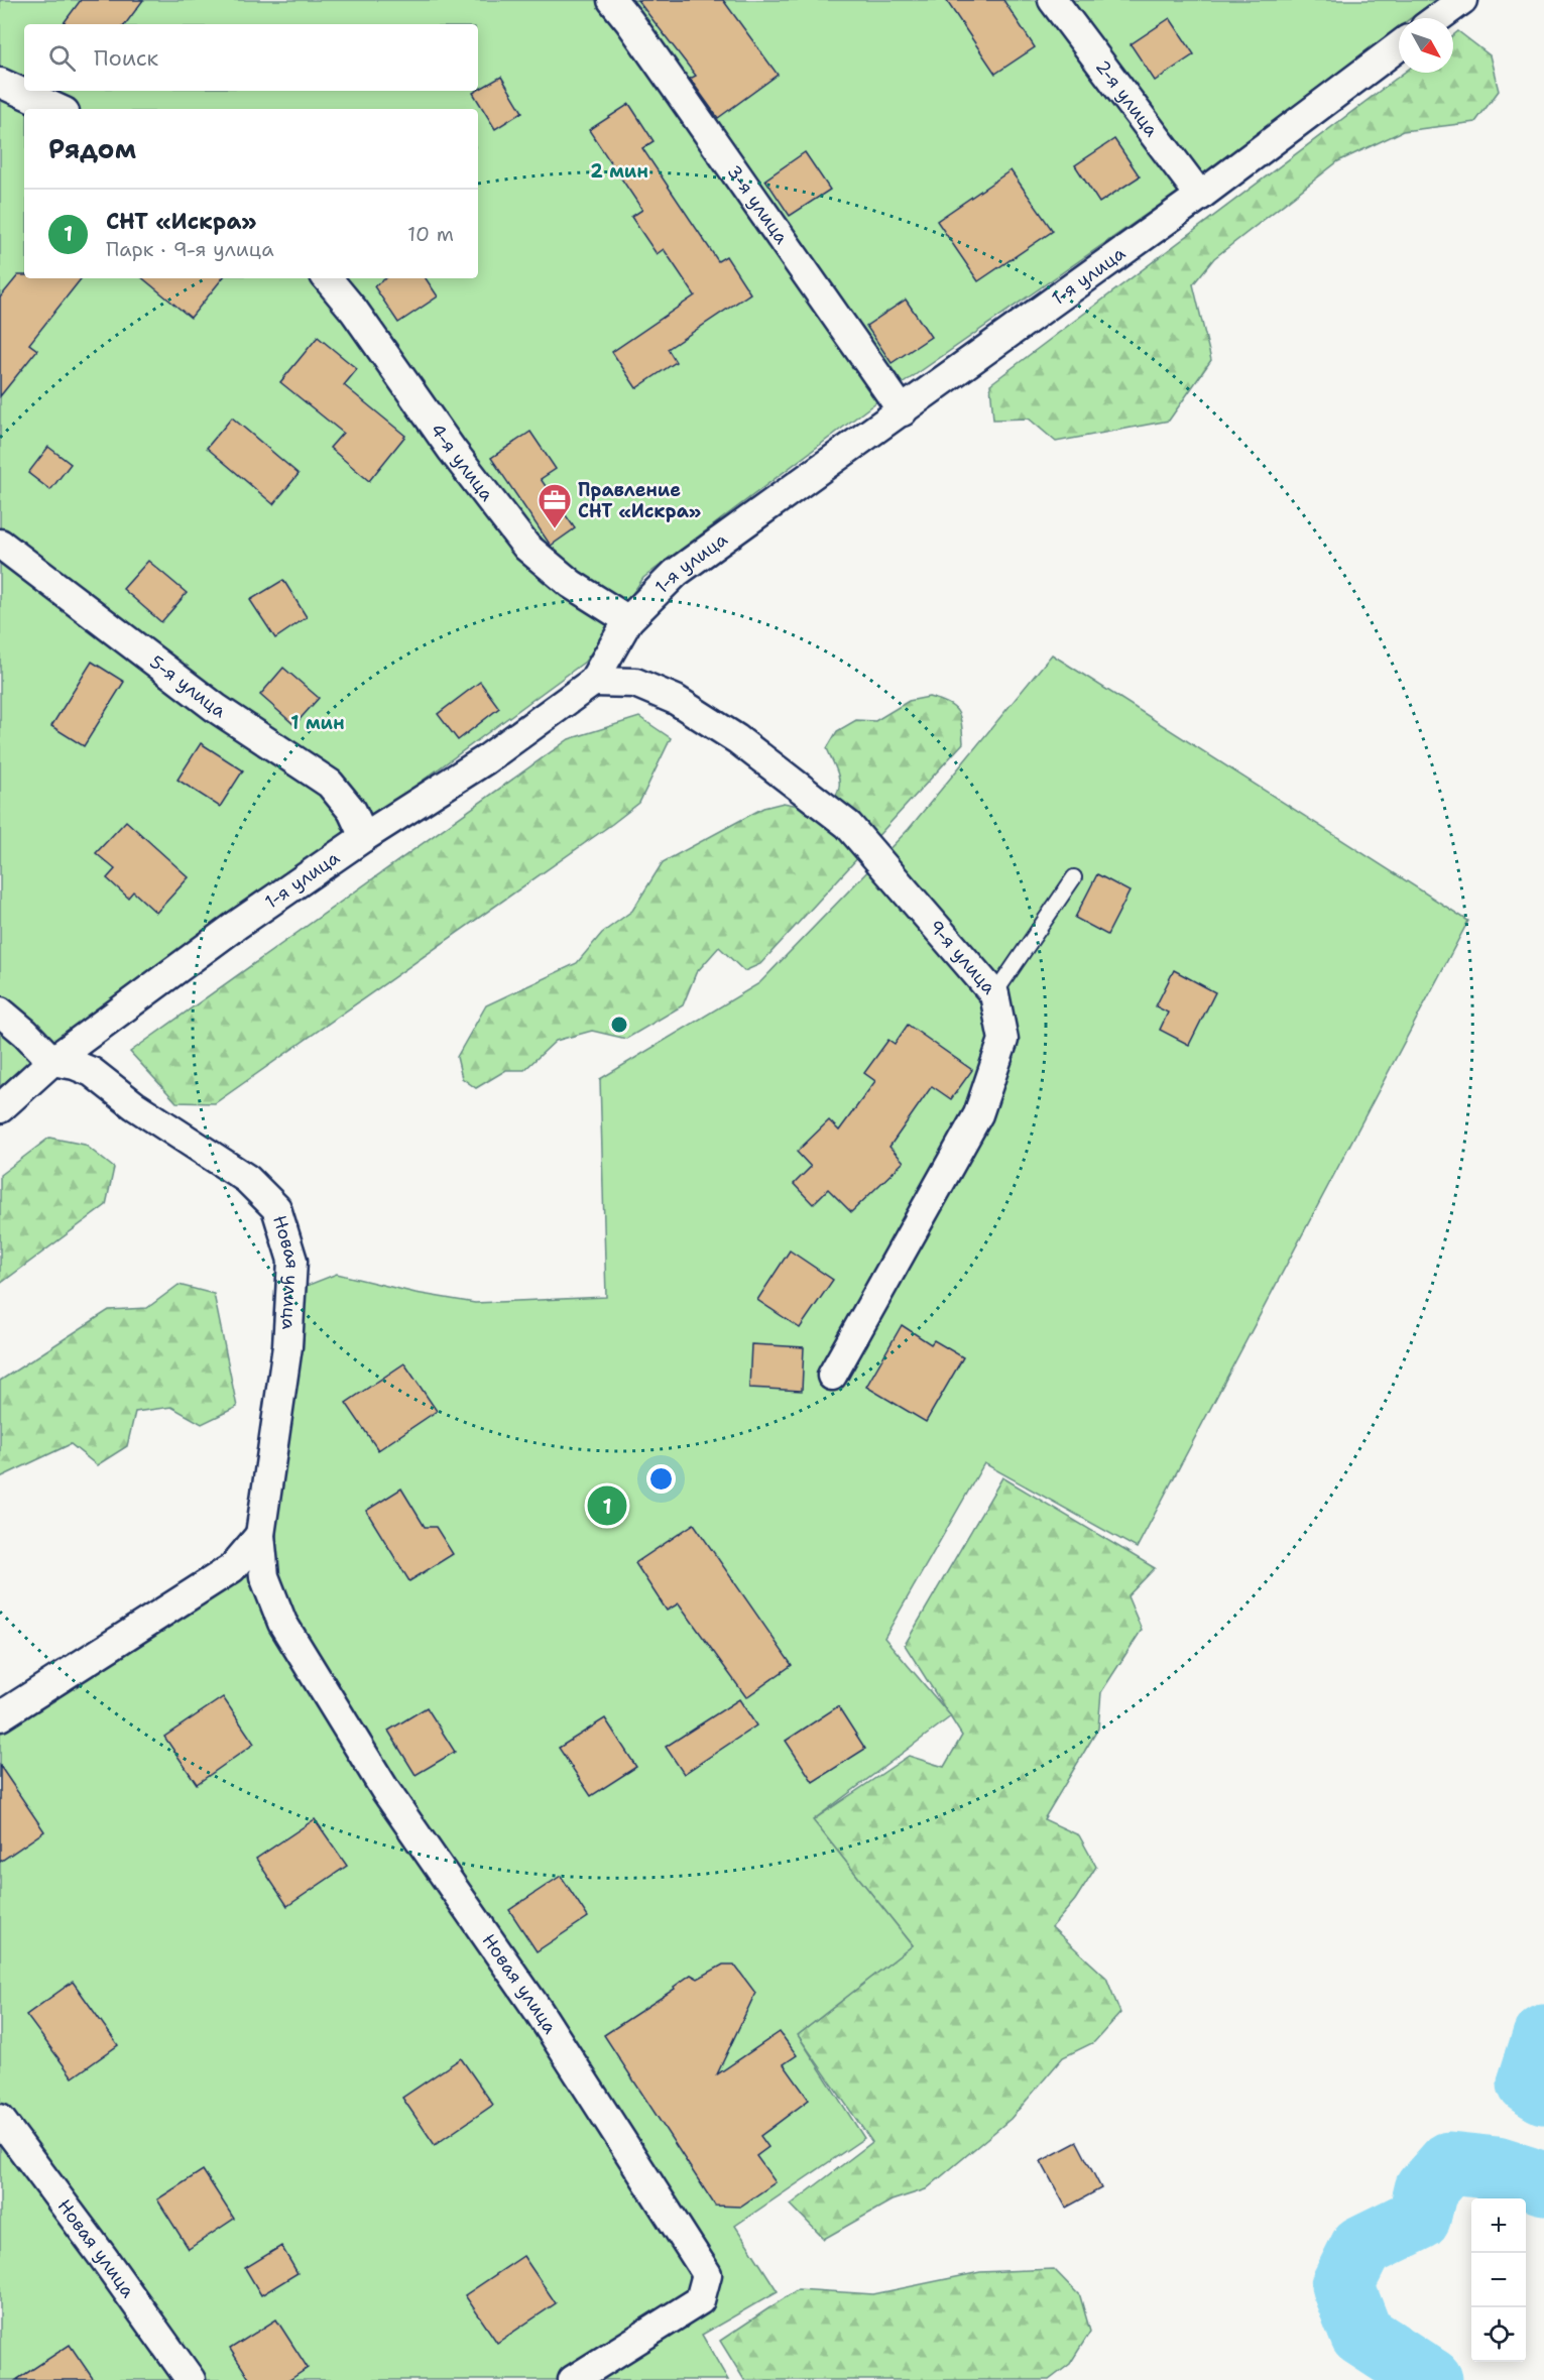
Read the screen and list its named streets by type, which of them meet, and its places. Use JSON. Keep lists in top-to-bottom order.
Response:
{
  "streets": {
    "street": [
      "2-я улица",
      "3-я улица",
      "1-я улица",
      "4-я улица",
      "5-я улица",
      "9-я улица",
      "Новая улица"
    ]
  },
  "crossings": [
    ["2-я улица", "1-я улица"],
    ["3-я улица", "1-я улица"],
    ["1-я улица", "4-я улица"],
    ["1-я улица", "5-я улица"],
    ["1-я улица", "9-я улица"],
    ["1-я улица", "Новая улица"]
  ],
  "places": {
    "office": ["Правление СНТ «Искра»"]
  },
  "north": "bottom right",
  "page": {
    "search": "Поиск",
    "heading": "Рядом",
    "list": [
      {
        "mark": "1",
        "name": "СНТ «Искра»",
        "note": "Парк · 9-я улица",
        "value": "10 m"
      }
    ],
    "pins": "1",
    "map_buttons": ["+", "−"]
  },
  "rings": ["2 мин", "1 мин"]
}
